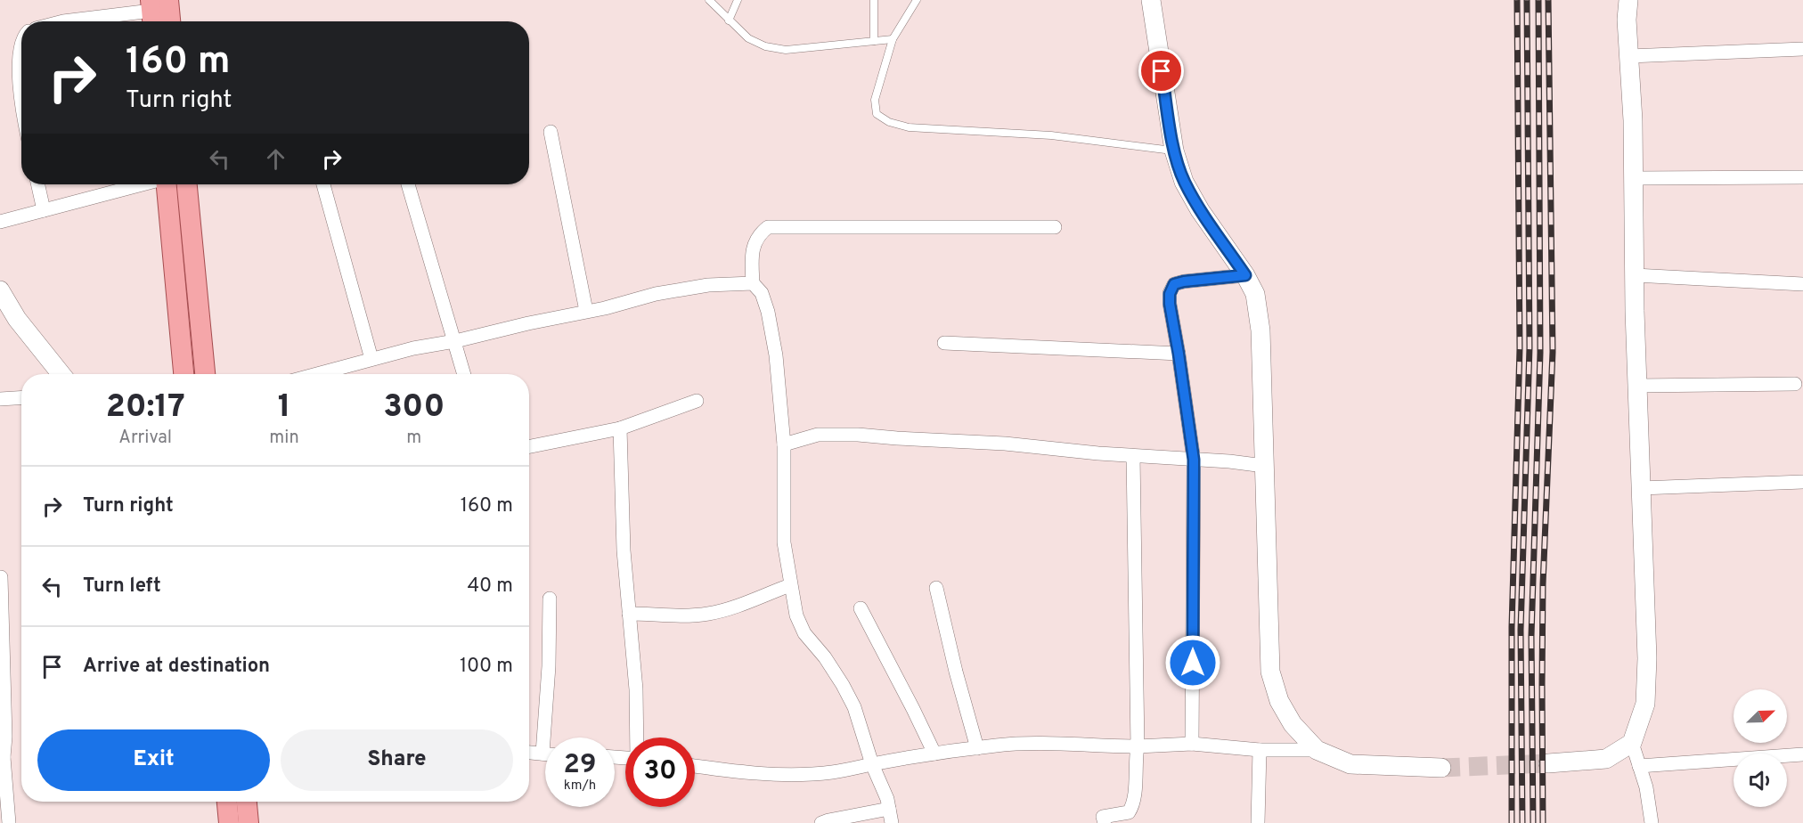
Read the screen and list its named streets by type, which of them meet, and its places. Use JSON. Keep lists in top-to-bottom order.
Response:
{
  "north": "top right",
  "page": {
    "turn": ["160 m", "Turn right"],
    "eta": [
      "20:17",
      "Arrival",
      "1",
      "min",
      "300",
      "m"
    ],
    "list": [
      {
        "name": "Turn right",
        "value": "160 m"
      },
      {
        "name": "Turn left",
        "value": "40 m"
      },
      {
        "name": "Arrive at destination",
        "value": "100 m"
      }
    ],
    "buttons": ["Exit", "Share"],
    "speed": "29 km/h",
    "limit": "30"
  }
}
